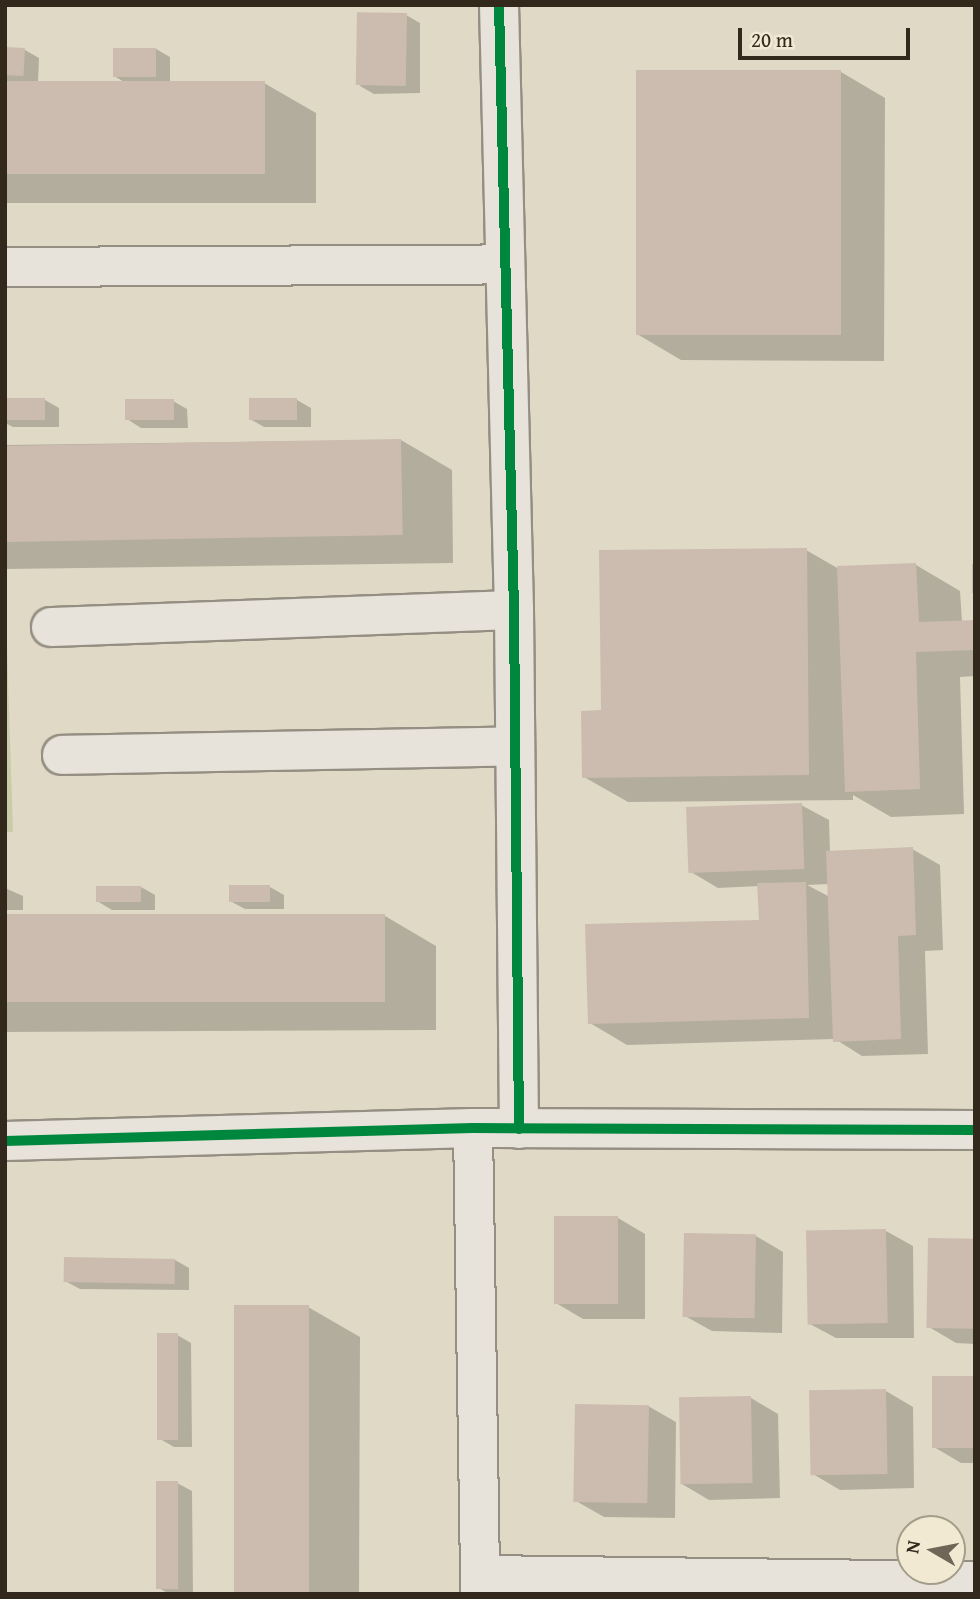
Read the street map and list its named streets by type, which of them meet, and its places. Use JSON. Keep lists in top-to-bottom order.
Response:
{
  "scale_bar": "20 m",
  "north": "left"
}
